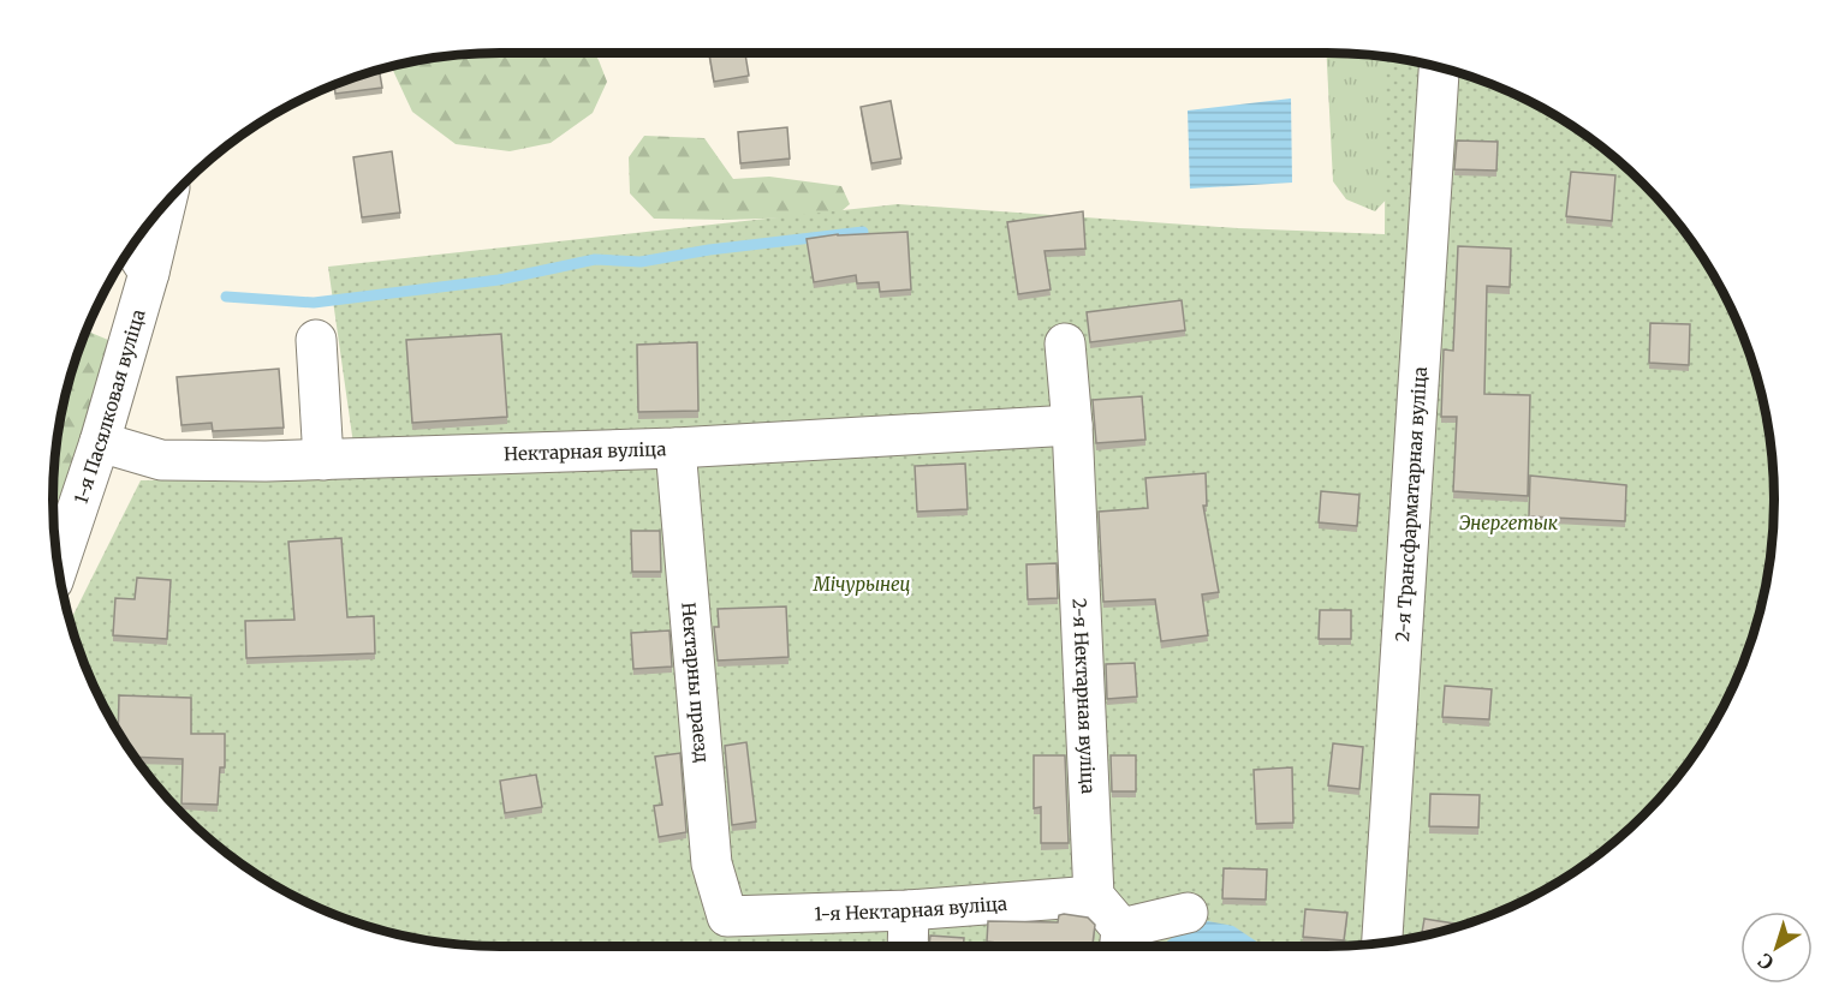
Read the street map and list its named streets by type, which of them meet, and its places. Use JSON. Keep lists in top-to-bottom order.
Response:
{
  "streets": {
    "street": [
      "1-я Пасялковая вуліца",
      "Нектарная вуліца",
      "2-я Трансфарматарная вуліца",
      "Нектарны праезд",
      "2-я Нектарная вуліца",
      "1-я Нектарная вуліца"
    ]
  },
  "crossings": [
    ["1-я Пасялковая вуліца", "Нектарная вуліца"],
    ["Нектарная вуліца", "Нектарны праезд"],
    ["Нектарная вуліца", "2-я Нектарная вуліца"],
    ["Нектарны праезд", "1-я Нектарная вуліца"],
    ["2-я Нектарная вуліца", "1-я Нектарная вуліца"]
  ],
  "parks": ["Энергетык", "Мічурынец"],
  "north": "bottom left"
}
